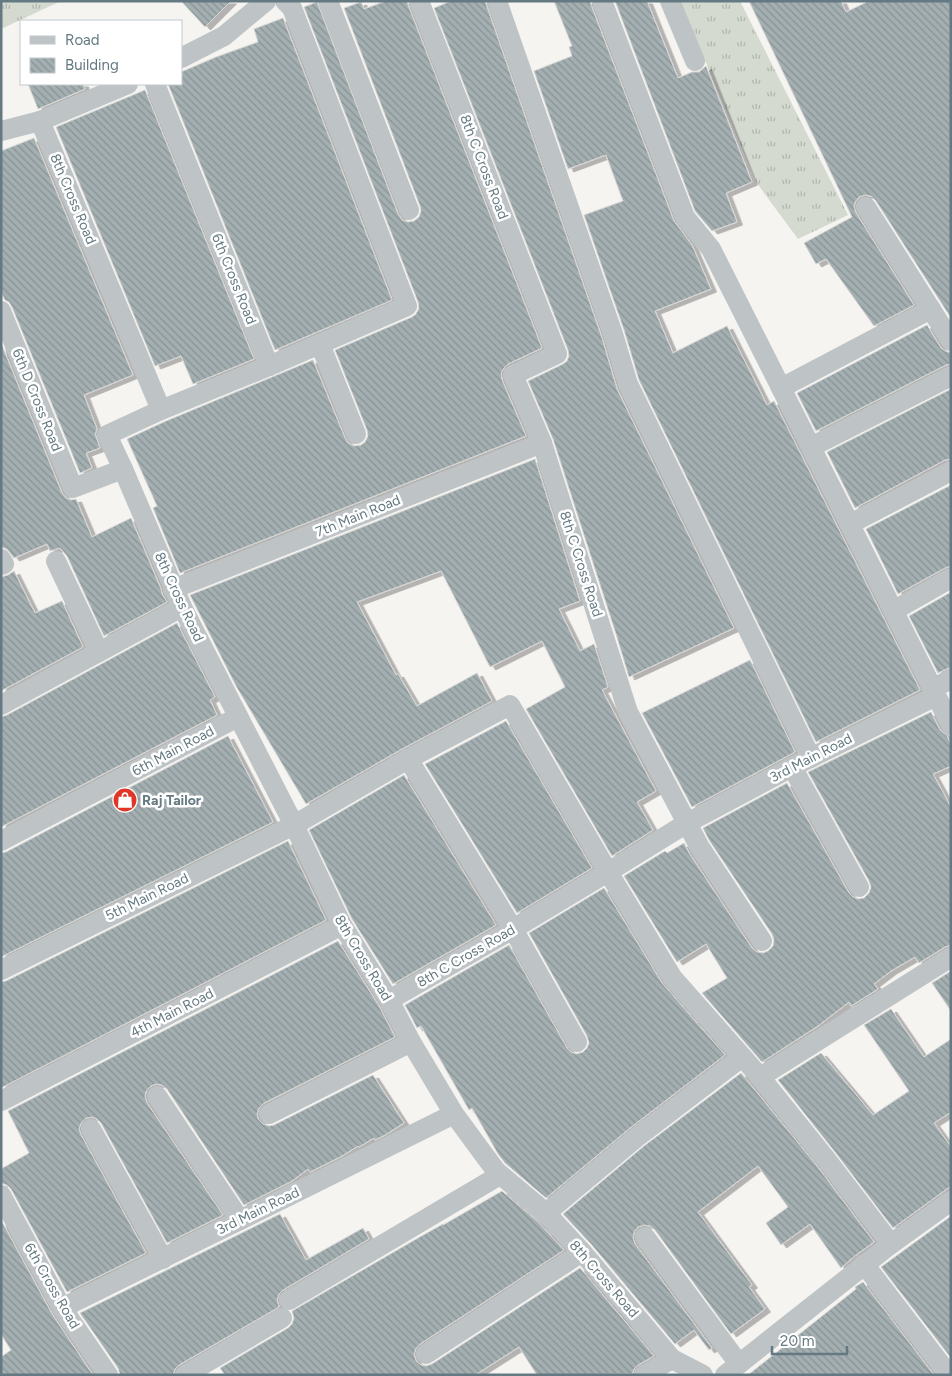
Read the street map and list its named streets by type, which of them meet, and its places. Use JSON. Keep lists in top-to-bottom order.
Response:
{
  "streets": {
    "street": [
      "8th C Cross Road",
      "8th Cross Road",
      "6th Cross Road",
      "6th D Cross Road",
      "7th Main Road",
      "6th Main Road",
      "3rd Main Road",
      "5th Main Road",
      "4th Main Road"
    ]
  },
  "crossings": [
    ["8th C Cross Road", "8th Cross Road"],
    ["8th C Cross Road", "7th Main Road"],
    ["8th C Cross Road", "3rd Main Road"],
    ["8th C Cross Road", "5th Main Road"],
    ["8th Cross Road", "6th D Cross Road"],
    ["8th Cross Road", "7th Main Road"],
    ["8th Cross Road", "6th Main Road"],
    ["8th Cross Road", "3rd Main Road"],
    ["8th Cross Road", "5th Main Road"],
    ["8th Cross Road", "4th Main Road"],
    ["6th Cross Road", "3rd Main Road"]
  ],
  "places": {
    "shop": ["Raj Tailor"]
  },
  "legend": ["Road", "Building"],
  "scale_bar": "20 m"
}
